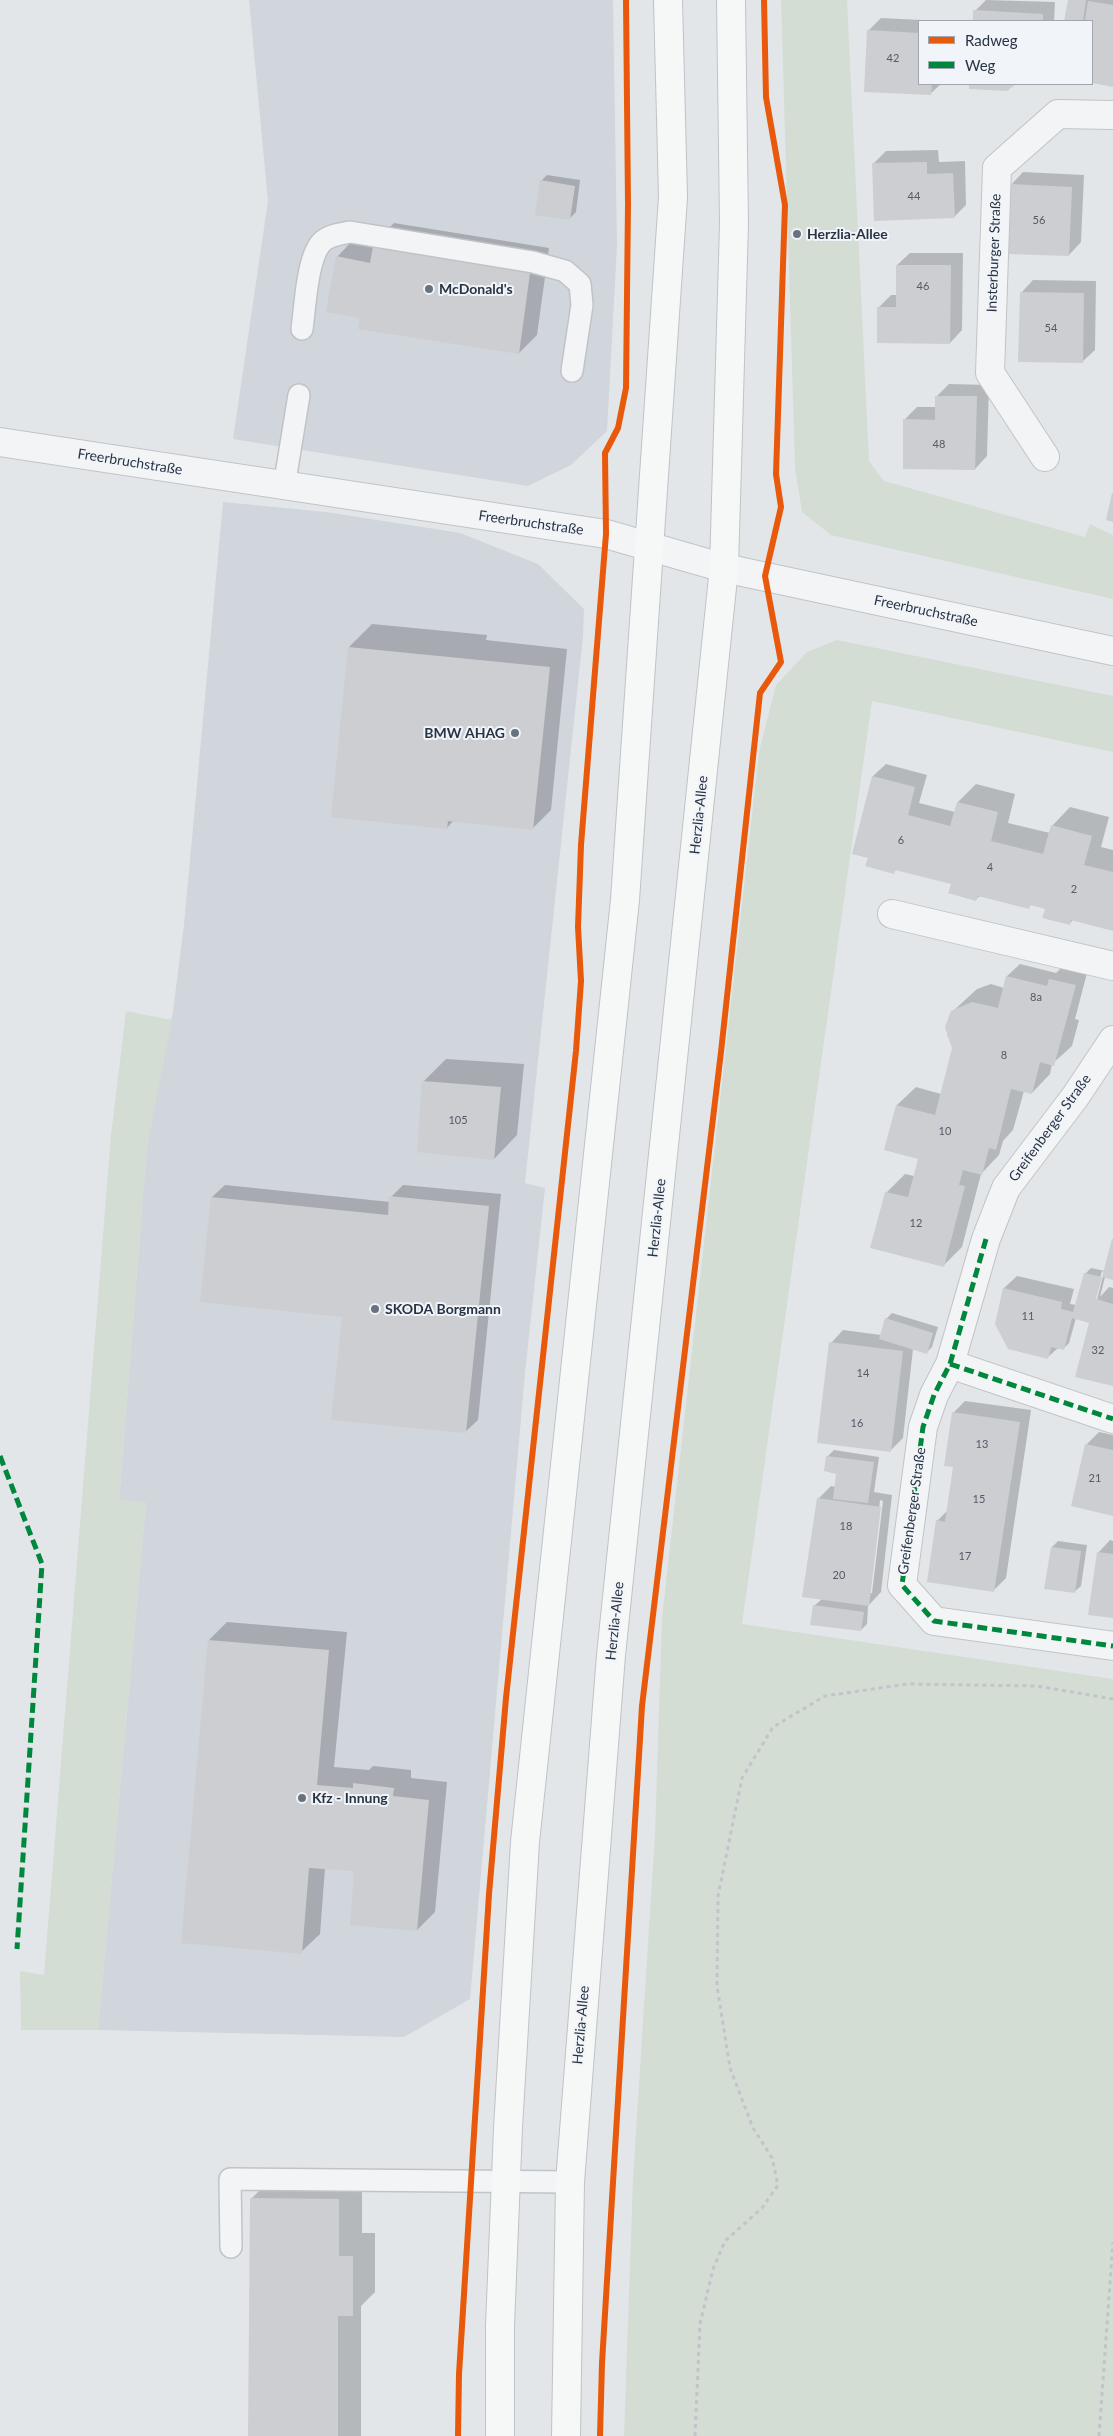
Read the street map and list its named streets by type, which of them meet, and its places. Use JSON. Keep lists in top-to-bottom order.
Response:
{
  "streets": {
    "main road": ["Herzlia-Allee"],
    "street": ["Insterburger Straße", "Freerbruchstraße", "Greifenberger Straße"]
  },
  "crossings": [
    ["Freerbruchstraße", "Herzlia-Allee"]
  ],
  "places": [
    "Herzlia-Allee",
    "McDonald's",
    "BMW AHAG",
    "SKODA Borgmann",
    "Kfz - Innung"
  ],
  "house_numbers": [
    "42",
    "44",
    "56",
    "46",
    "54",
    "48",
    "6",
    "4",
    "2",
    "8a",
    "8",
    "105",
    "10",
    "12",
    "11",
    "32",
    "14",
    "16",
    "13",
    "21",
    "15",
    "18",
    "17",
    "20"
  ],
  "legend": ["Radweg", "Weg"]
}
